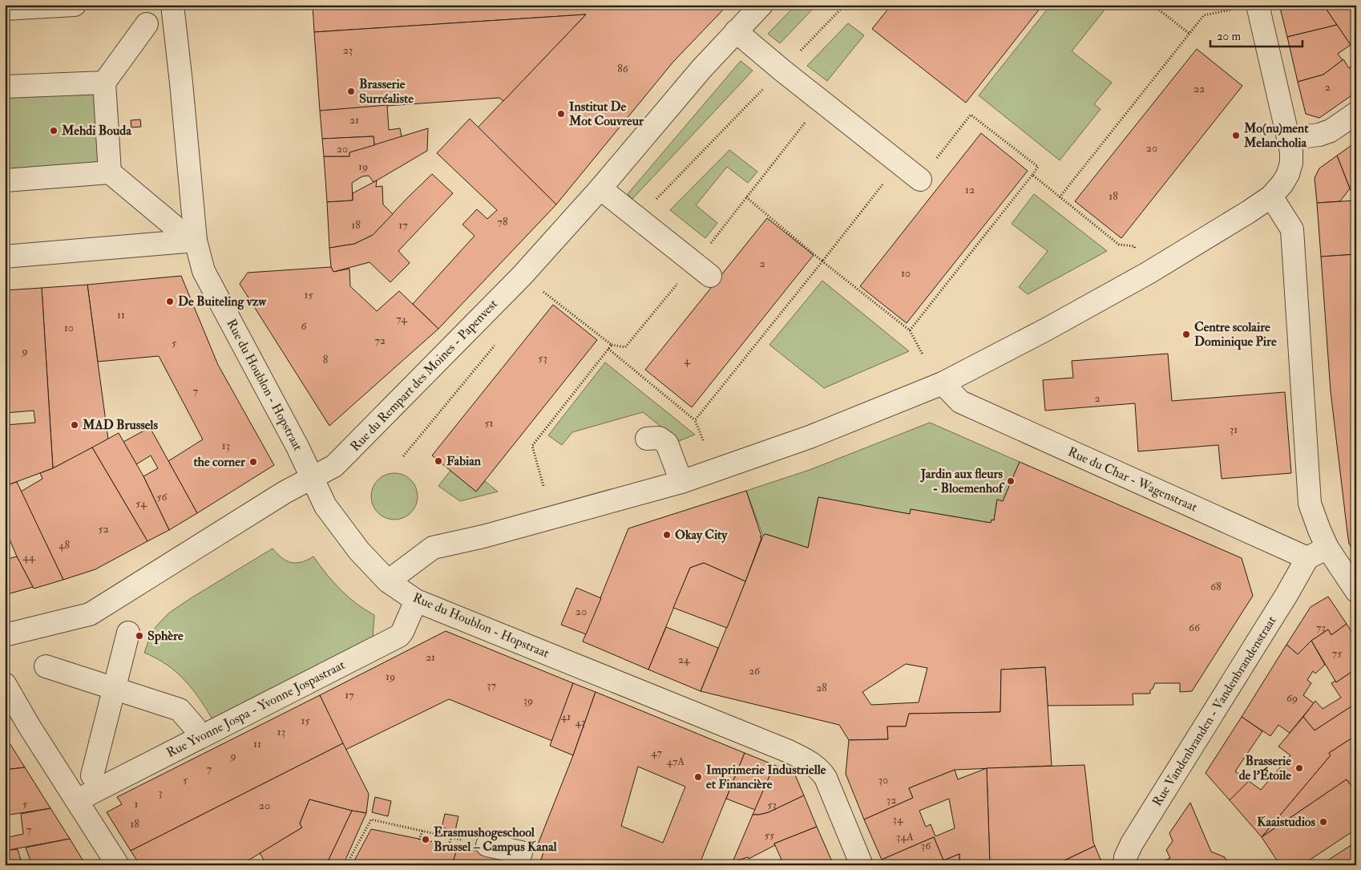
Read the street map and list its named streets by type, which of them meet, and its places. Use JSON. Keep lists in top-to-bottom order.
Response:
{
  "streets": {
    "street": [
      "Rue du Rempart des Moines - Papenvest",
      "Rue du Houblon - Hopstraat",
      "Rue du Char - Wagenstraat",
      "Rue Yvonne Jospa - Yvonne Jospastraat",
      "Rue Vandenbranden - Vandenbrandenstraat"
    ]
  },
  "crossings": [
    ["Rue du Rempart des Moines - Papenvest", "Rue du Houblon - Hopstraat"],
    ["Rue du Houblon - Hopstraat", "Rue Yvonne Jospa - Yvonne Jospastraat"],
    ["Rue du Char - Wagenstraat", "Rue Vandenbranden - Vandenbrandenstraat"]
  ],
  "places": [
    "Brasserie Surréaliste",
    "Institut De Mot Couvreur",
    "Mehdi Bouda",
    "Mo(nu)ment Melancholia",
    "De Buiteling vzw",
    "Centre scolaire Dominique Pire",
    "MAD Brussels",
    "Fabian",
    "the corner",
    "Jardin aux fleurs - Bloemenhof",
    "Okay City",
    "Sphère",
    "Brasserie de l'Étoile",
    "Imprimerie Industrielle et Financière",
    "Kaaistudios",
    "Erasmushogeschool Brussel – Campus Kanal"
  ],
  "house_numbers": [
    "23",
    "86",
    "2",
    "22",
    "21",
    "20",
    "20",
    "19",
    "12",
    "18",
    "78",
    "18",
    "17",
    "2",
    "10",
    "15",
    "11",
    "74",
    "6",
    "10",
    "72",
    "5",
    "9",
    "53",
    "8",
    "4",
    "7",
    "2",
    "51",
    "31",
    "13",
    "56",
    "54",
    "52",
    "48",
    "44",
    "68",
    "20",
    "66",
    "73",
    "75",
    "21",
    "24",
    "26",
    "19",
    "37",
    "28",
    "17",
    "69",
    "39",
    "41",
    "15",
    "43",
    "13",
    "11",
    "47",
    "9",
    "47A",
    "7",
    "5",
    "30",
    "3",
    "32",
    "5",
    "1",
    "53",
    "20",
    "34",
    "18",
    "7",
    "55",
    "34A",
    "36"
  ],
  "scale_bar": "20 m"
}
